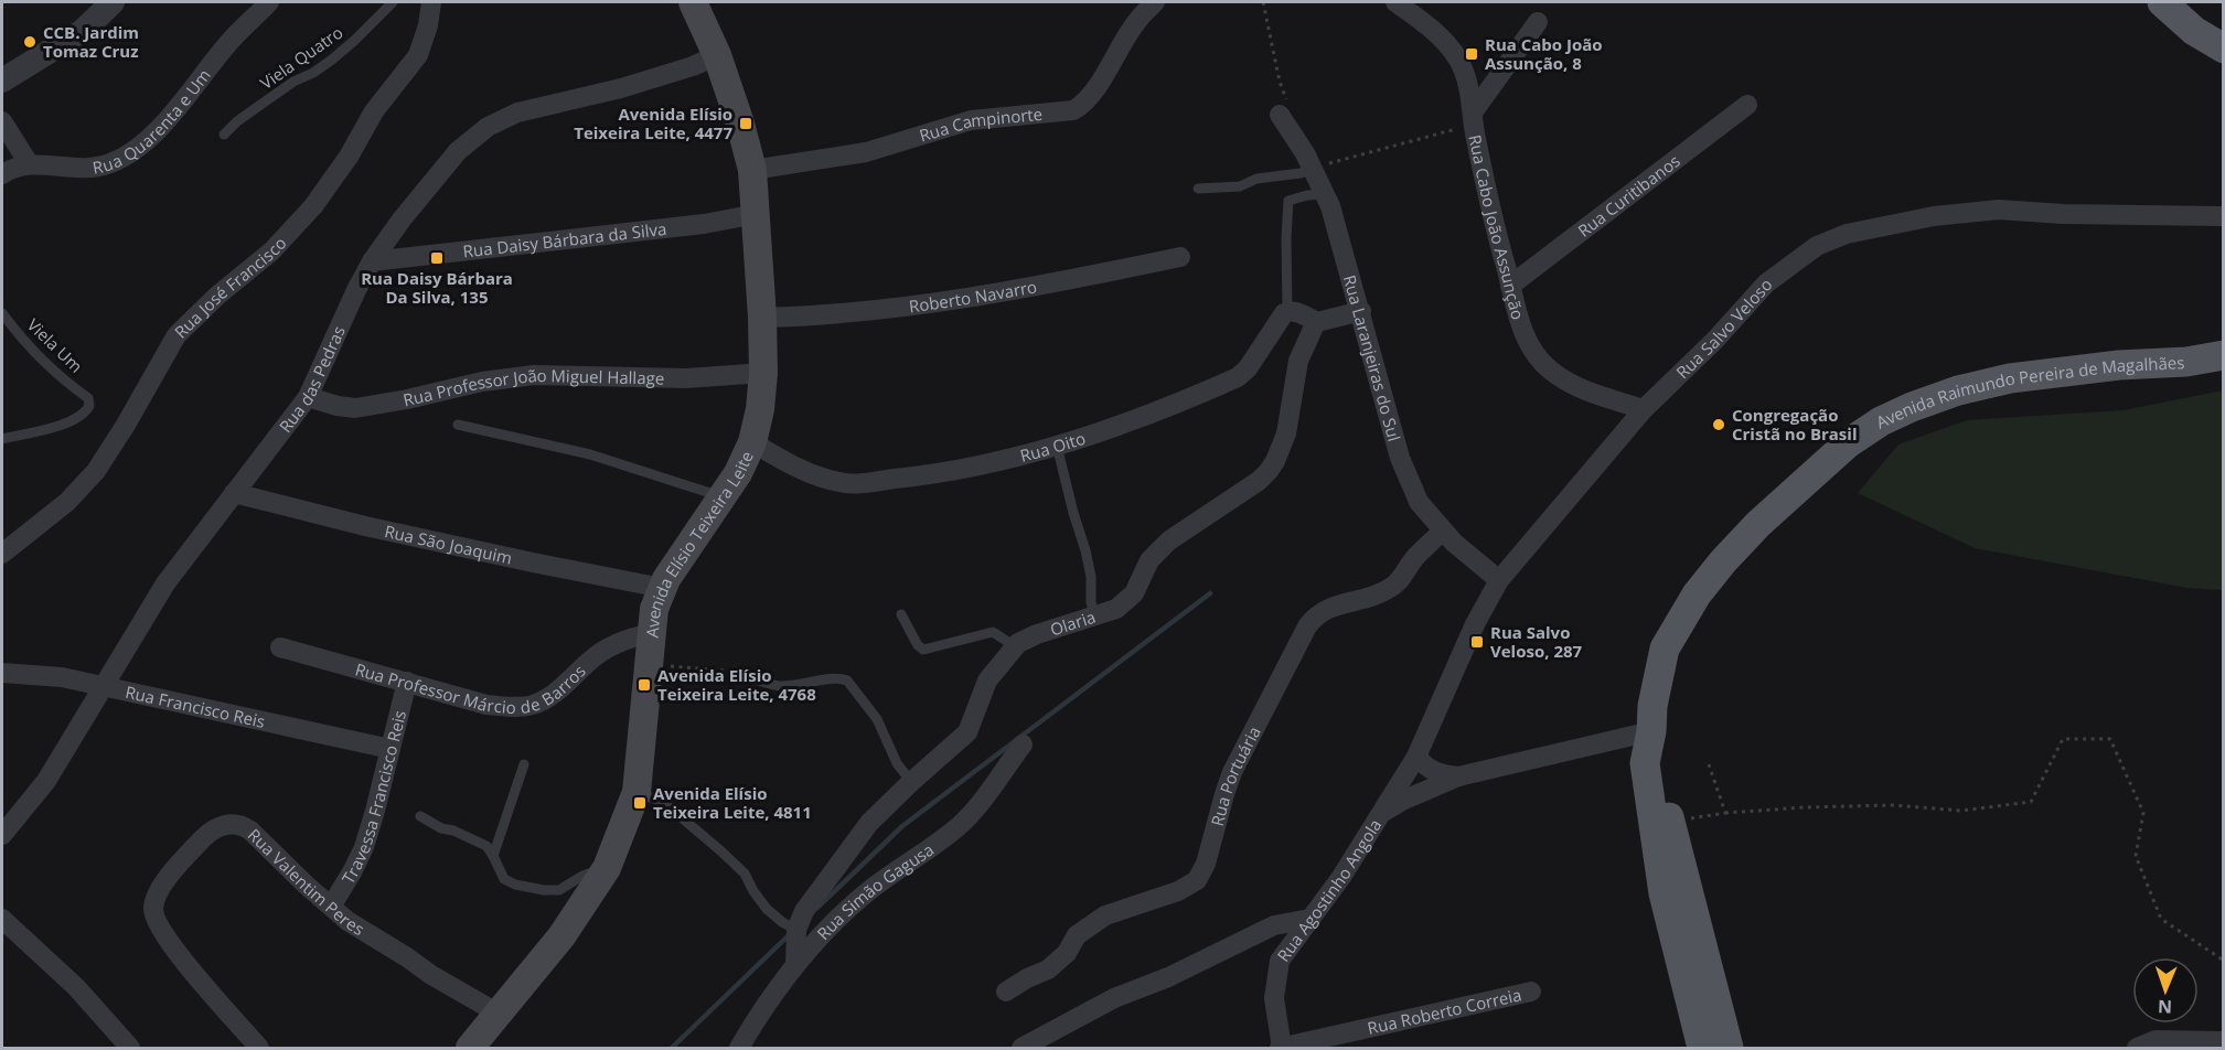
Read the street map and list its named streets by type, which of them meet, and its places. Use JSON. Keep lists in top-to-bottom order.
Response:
{
  "streets": {
    "main road": ["Avenida Raimundo Pereira de Magalhães", "Avenida Elísio Teixeira Leite"],
    "street": [
      "Rua Quarenta e Um",
      "Rua Campinorte",
      "Rua Curitibanos",
      "Rua Cabo João Assunção",
      "Rua Daisy Bárbara da Silva",
      "Rua José Francisco",
      "Roberto Navarro",
      "Rua Salvo Veloso",
      "Rua Laranjeiras do Sul",
      "Rua das Pedras",
      "Rua Professor João Miguel Hallage",
      "Rua Oito",
      "Rua São Joaquim",
      "Olaria",
      "Rua Professor Márcio de Barros",
      "Rua Francisco Reis",
      "Rua Portuária",
      "Travessa Francisco Reis",
      "Rua Valentim Peres",
      "Rua Agostinho Angola",
      "Rua Simão Gagusa",
      "Rua Roberto Correia"
    ],
    "lane": ["Viela Quatro", "Viela Um"]
  },
  "crossings": [
    ["Rua Campinorte", "Avenida Elísio Teixeira Leite"],
    ["Rua Curitibanos", "Rua Cabo João Assunção"],
    ["Rua Cabo João Assunção", "Rua Salvo Veloso"],
    ["Rua Daisy Bárbara da Silva", "Rua das Pedras"],
    ["Rua Daisy Bárbara da Silva", "Avenida Elísio Teixeira Leite"],
    ["Roberto Navarro", "Avenida Elísio Teixeira Leite"],
    ["Rua Salvo Veloso", "Rua Laranjeiras do Sul"],
    ["Rua Salvo Veloso", "Rua Agostinho Angola"],
    ["Rua Laranjeiras do Sul", "Rua Portuária"],
    ["Rua das Pedras", "Rua Professor João Miguel Hallage"],
    ["Rua das Pedras", "Rua São Joaquim"],
    ["Rua das Pedras", "Avenida Elísio Teixeira Leite"],
    ["Rua das Pedras", "Rua Francisco Reis"],
    ["Rua Professor João Miguel Hallage", "Avenida Elísio Teixeira Leite"],
    ["Avenida Raimundo Pereira de Magalhães", "Rua Agostinho Angola"],
    ["Rua Oito", "Avenida Elísio Teixeira Leite"],
    ["Rua São Joaquim", "Avenida Elísio Teixeira Leite"],
    ["Avenida Elísio Teixeira Leite", "Rua Professor Márcio de Barros"],
    ["Avenida Elísio Teixeira Leite", "Rua Valentim Peres"],
    ["Olaria", "Rua Simão Gagusa"],
    ["Rua Professor Márcio de Barros", "Travessa Francisco Reis"],
    ["Rua Francisco Reis", "Travessa Francisco Reis"],
    ["Travessa Francisco Reis", "Rua Valentim Peres"],
    ["Rua Agostinho Angola", "Rua Roberto Correia"]
  ],
  "places": {
    "other": ["CCB. Jardim Tomaz Cruz", "Congregação Cristã no Brasil"],
    "transit": [
      "Rua Cabo João Assunção, 8",
      "Avenida Elísio Teixeira Leite, 4477",
      "Rua Daisy Bárbara Da Silva, 135",
      "Rua Salvo Veloso, 287",
      "Avenida Elísio Teixeira Leite, 4768",
      "Avenida Elísio Teixeira Leite, 4811"
    ]
  },
  "north": "bottom"
}
